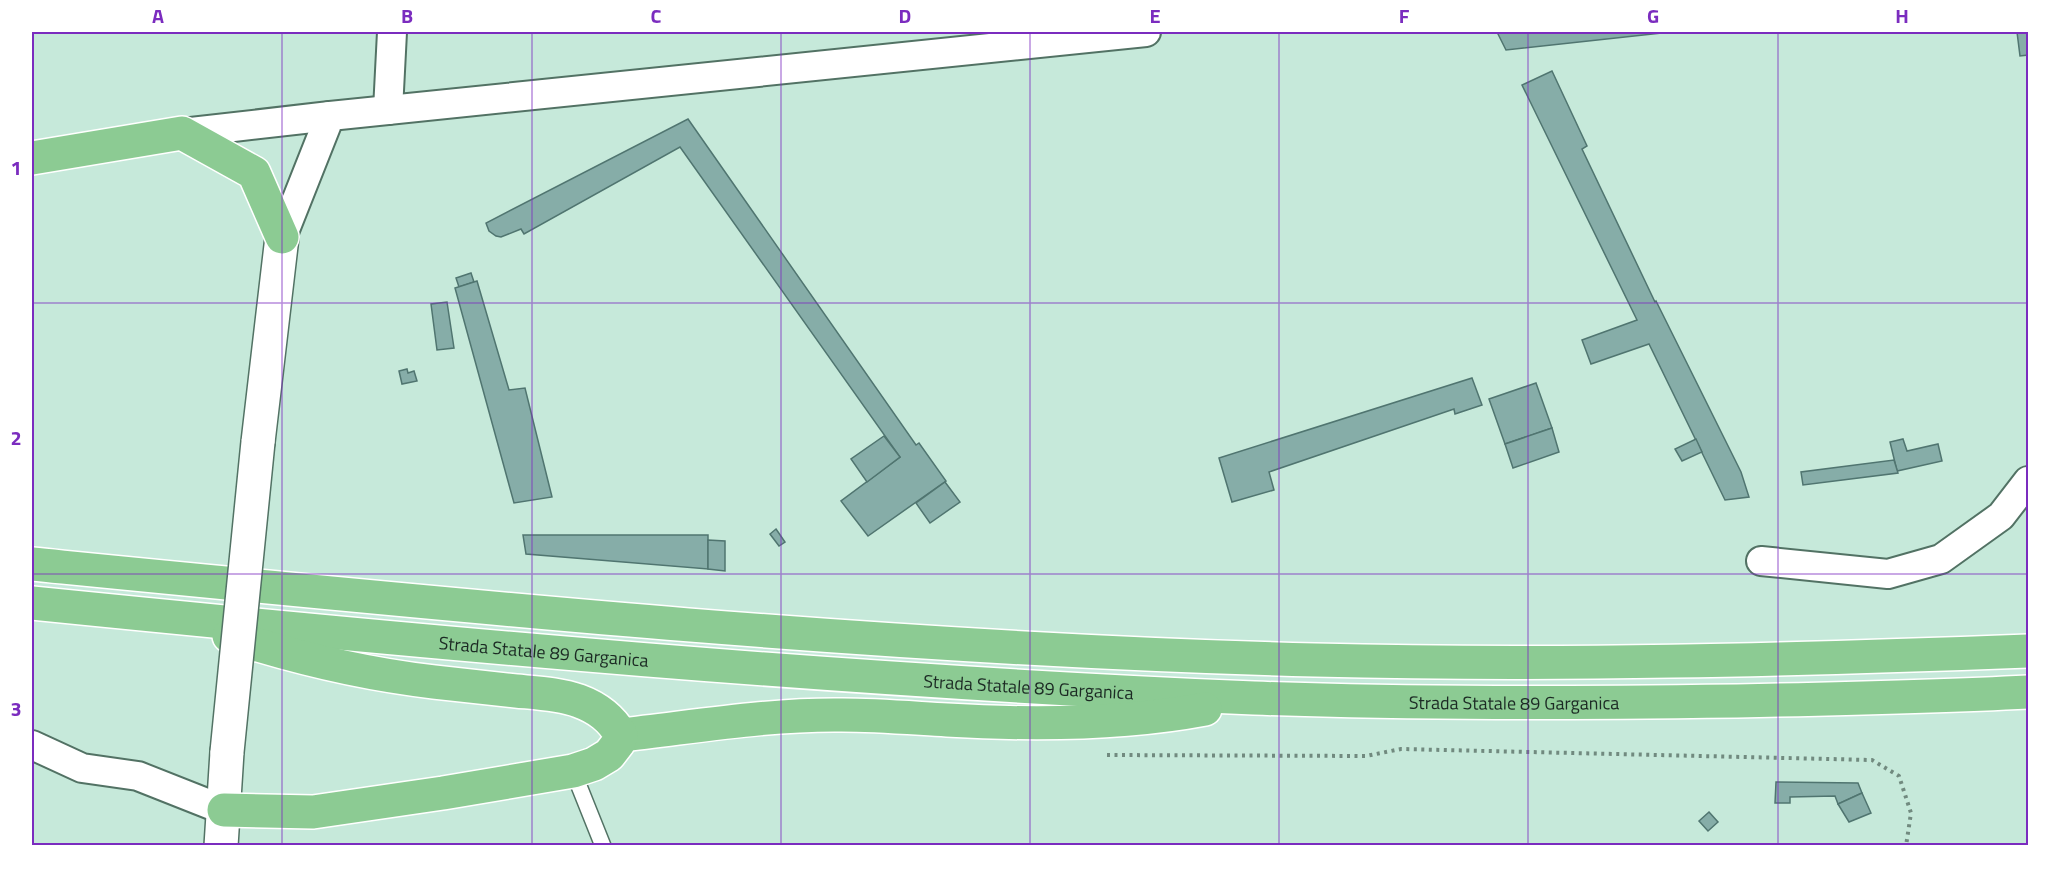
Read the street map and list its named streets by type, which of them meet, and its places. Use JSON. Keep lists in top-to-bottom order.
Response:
{
  "streets": {
    "highway": ["Strada Statale 89 Garganica"]
  },
  "grid": {
    "columns": [
      "A",
      "B",
      "C",
      "D",
      "E",
      "F",
      "G",
      "H"
    ],
    "rows": ["1", "2", "3"]
  }
}
